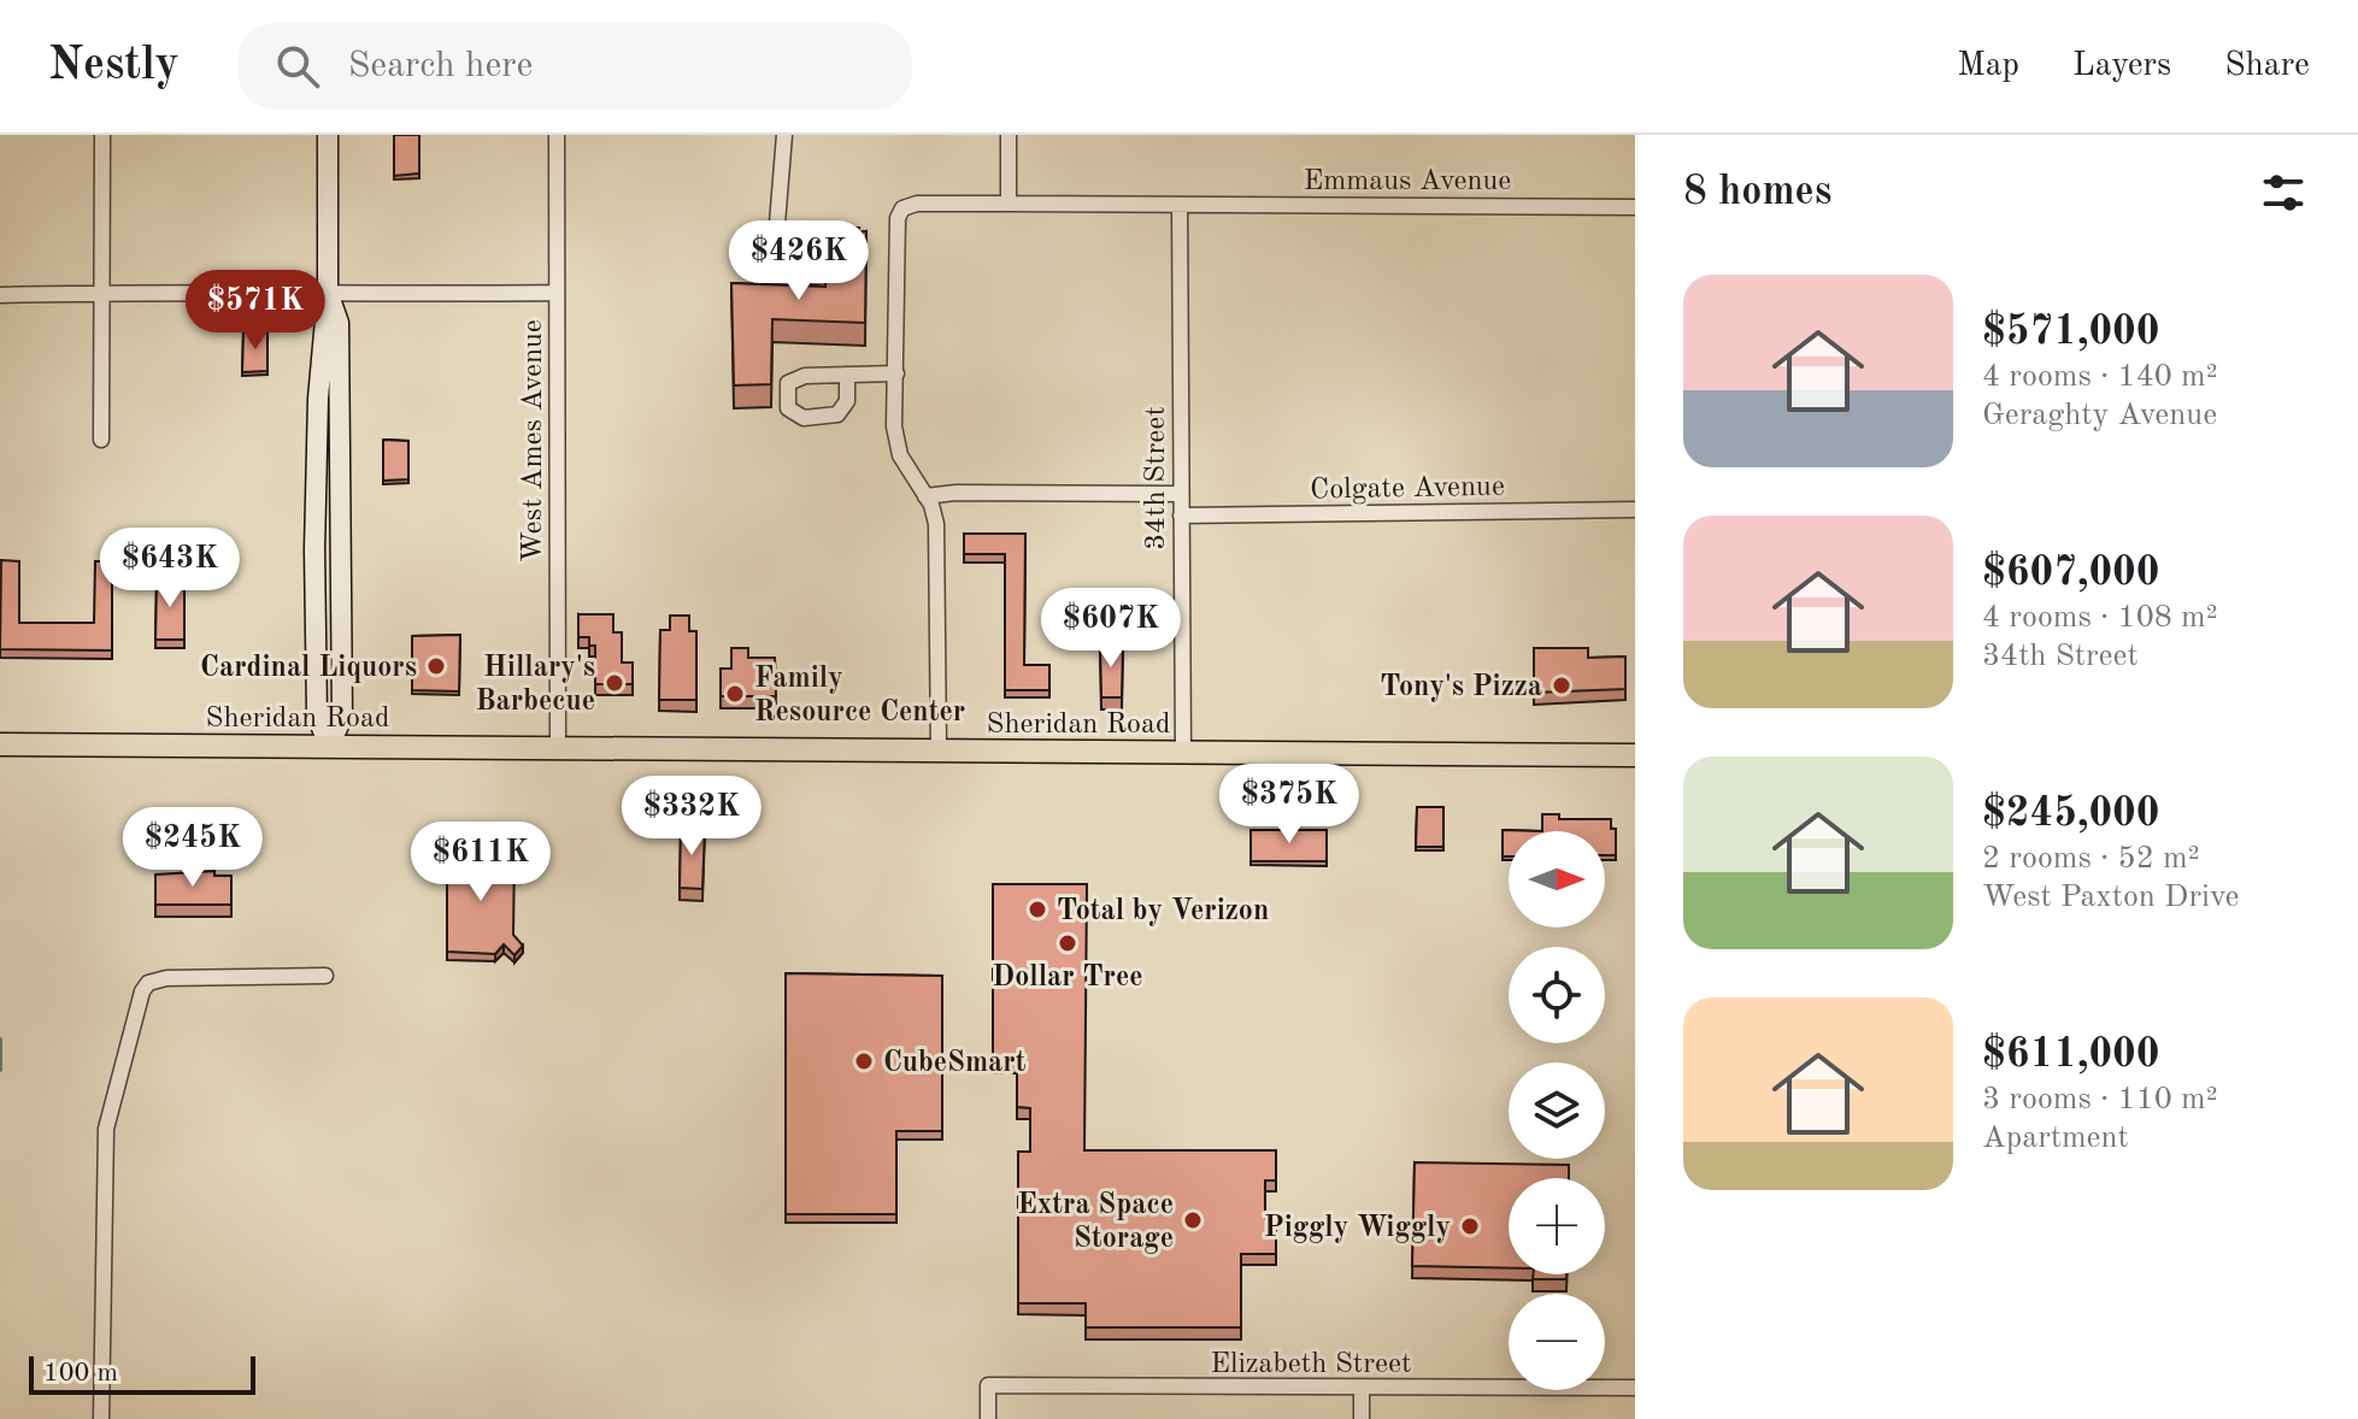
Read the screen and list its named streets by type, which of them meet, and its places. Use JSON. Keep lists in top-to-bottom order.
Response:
{
  "streets": {
    "main road": ["Sheridan Road"],
    "street": [
      "Emmaus Avenue",
      "West Ames Avenue",
      "34th Street",
      "Colgate Avenue",
      "Elizabeth Street"
    ]
  },
  "crossings": [
    ["Emmaus Avenue", "34th Street"],
    ["West Ames Avenue", "Sheridan Road"],
    ["34th Street", "Colgate Avenue"],
    ["34th Street", "Sheridan Road"]
  ],
  "places": [
    "Cardinal Liquors",
    "Hillary's Barbecue",
    "Tony's Pizza",
    "Family Resource Center",
    "Total by Verizon",
    "Dollar Tree",
    "CubeSmart",
    "Extra Space Storage",
    "Piggly Wiggly"
  ],
  "scale_bar": "100 m",
  "north": "right",
  "page": {
    "header": "Nestly",
    "search": "Search here",
    "nav": ["Map", "Layers", "Share"],
    "heading": "8 homes",
    "price": [
      "$426K",
      "$571K",
      "$643K",
      "$607K",
      "$375K",
      "$332K",
      "$245K",
      "$611K"
    ],
    "list": [
      {
        "name": "$571,000",
        "note": "4 rooms · 140 m² · Geraghty Avenue"
      },
      {
        "name": "$607,000",
        "note": "4 rooms · 108 m² · 34th Street"
      },
      {
        "name": "$245,000",
        "note": "2 rooms · 52 m² · West Paxton Drive"
      },
      {
        "name": "$611,000",
        "note": "3 rooms · 110 m² · Apartment"
      }
    ],
    "map_buttons": ["+", "−"],
    "scale": "100 m"
  }
}
